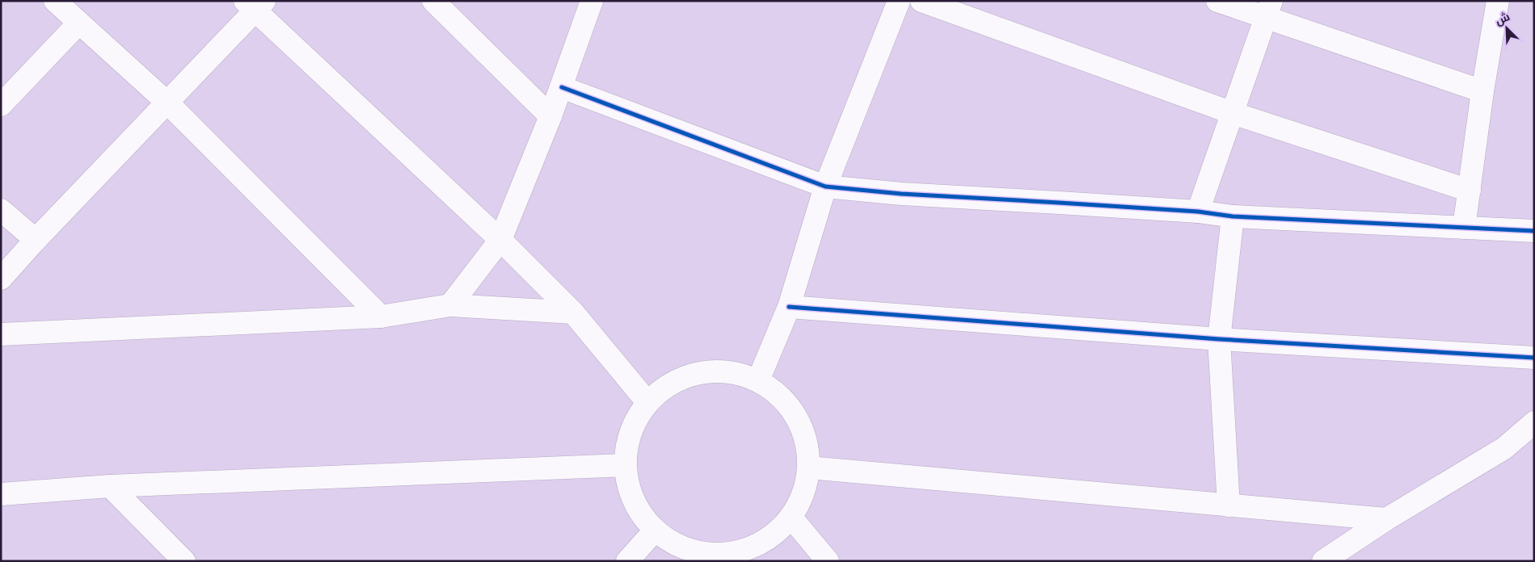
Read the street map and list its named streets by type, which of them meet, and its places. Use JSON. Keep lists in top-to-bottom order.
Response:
{
  "north": "top left"
}
